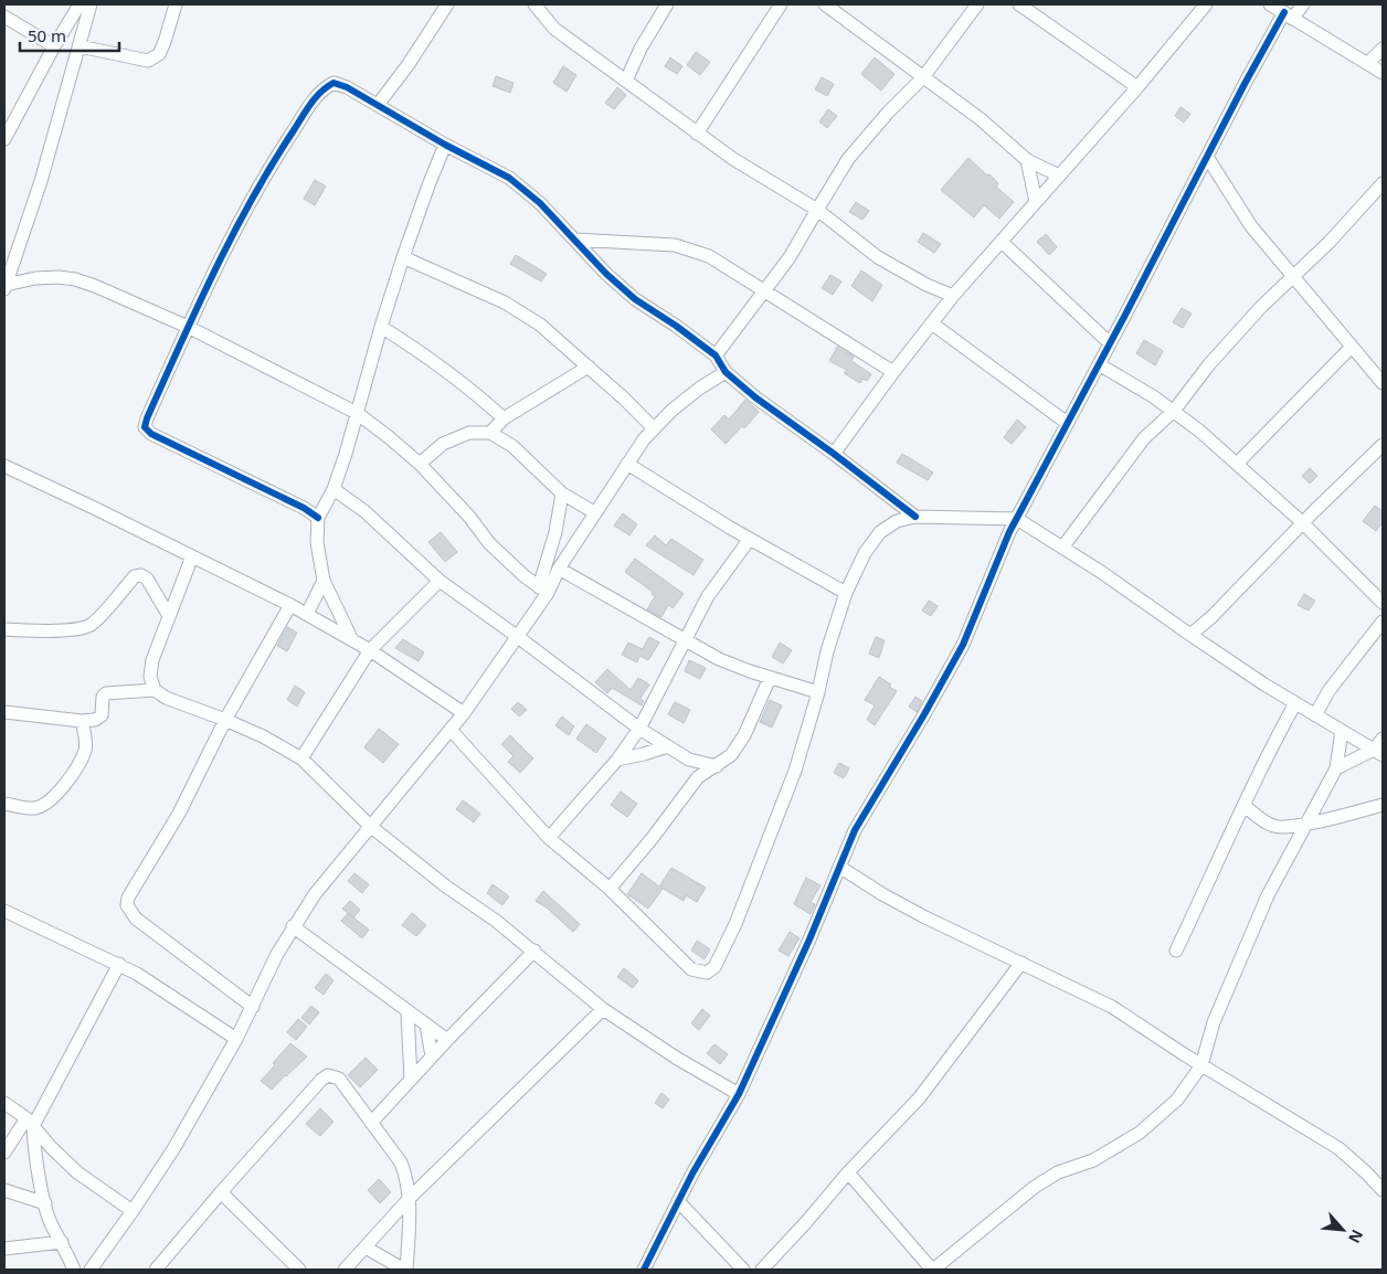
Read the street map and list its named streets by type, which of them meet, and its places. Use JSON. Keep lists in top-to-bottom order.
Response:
{
  "scale_bar": "50 m",
  "north": "bottom right"
}
